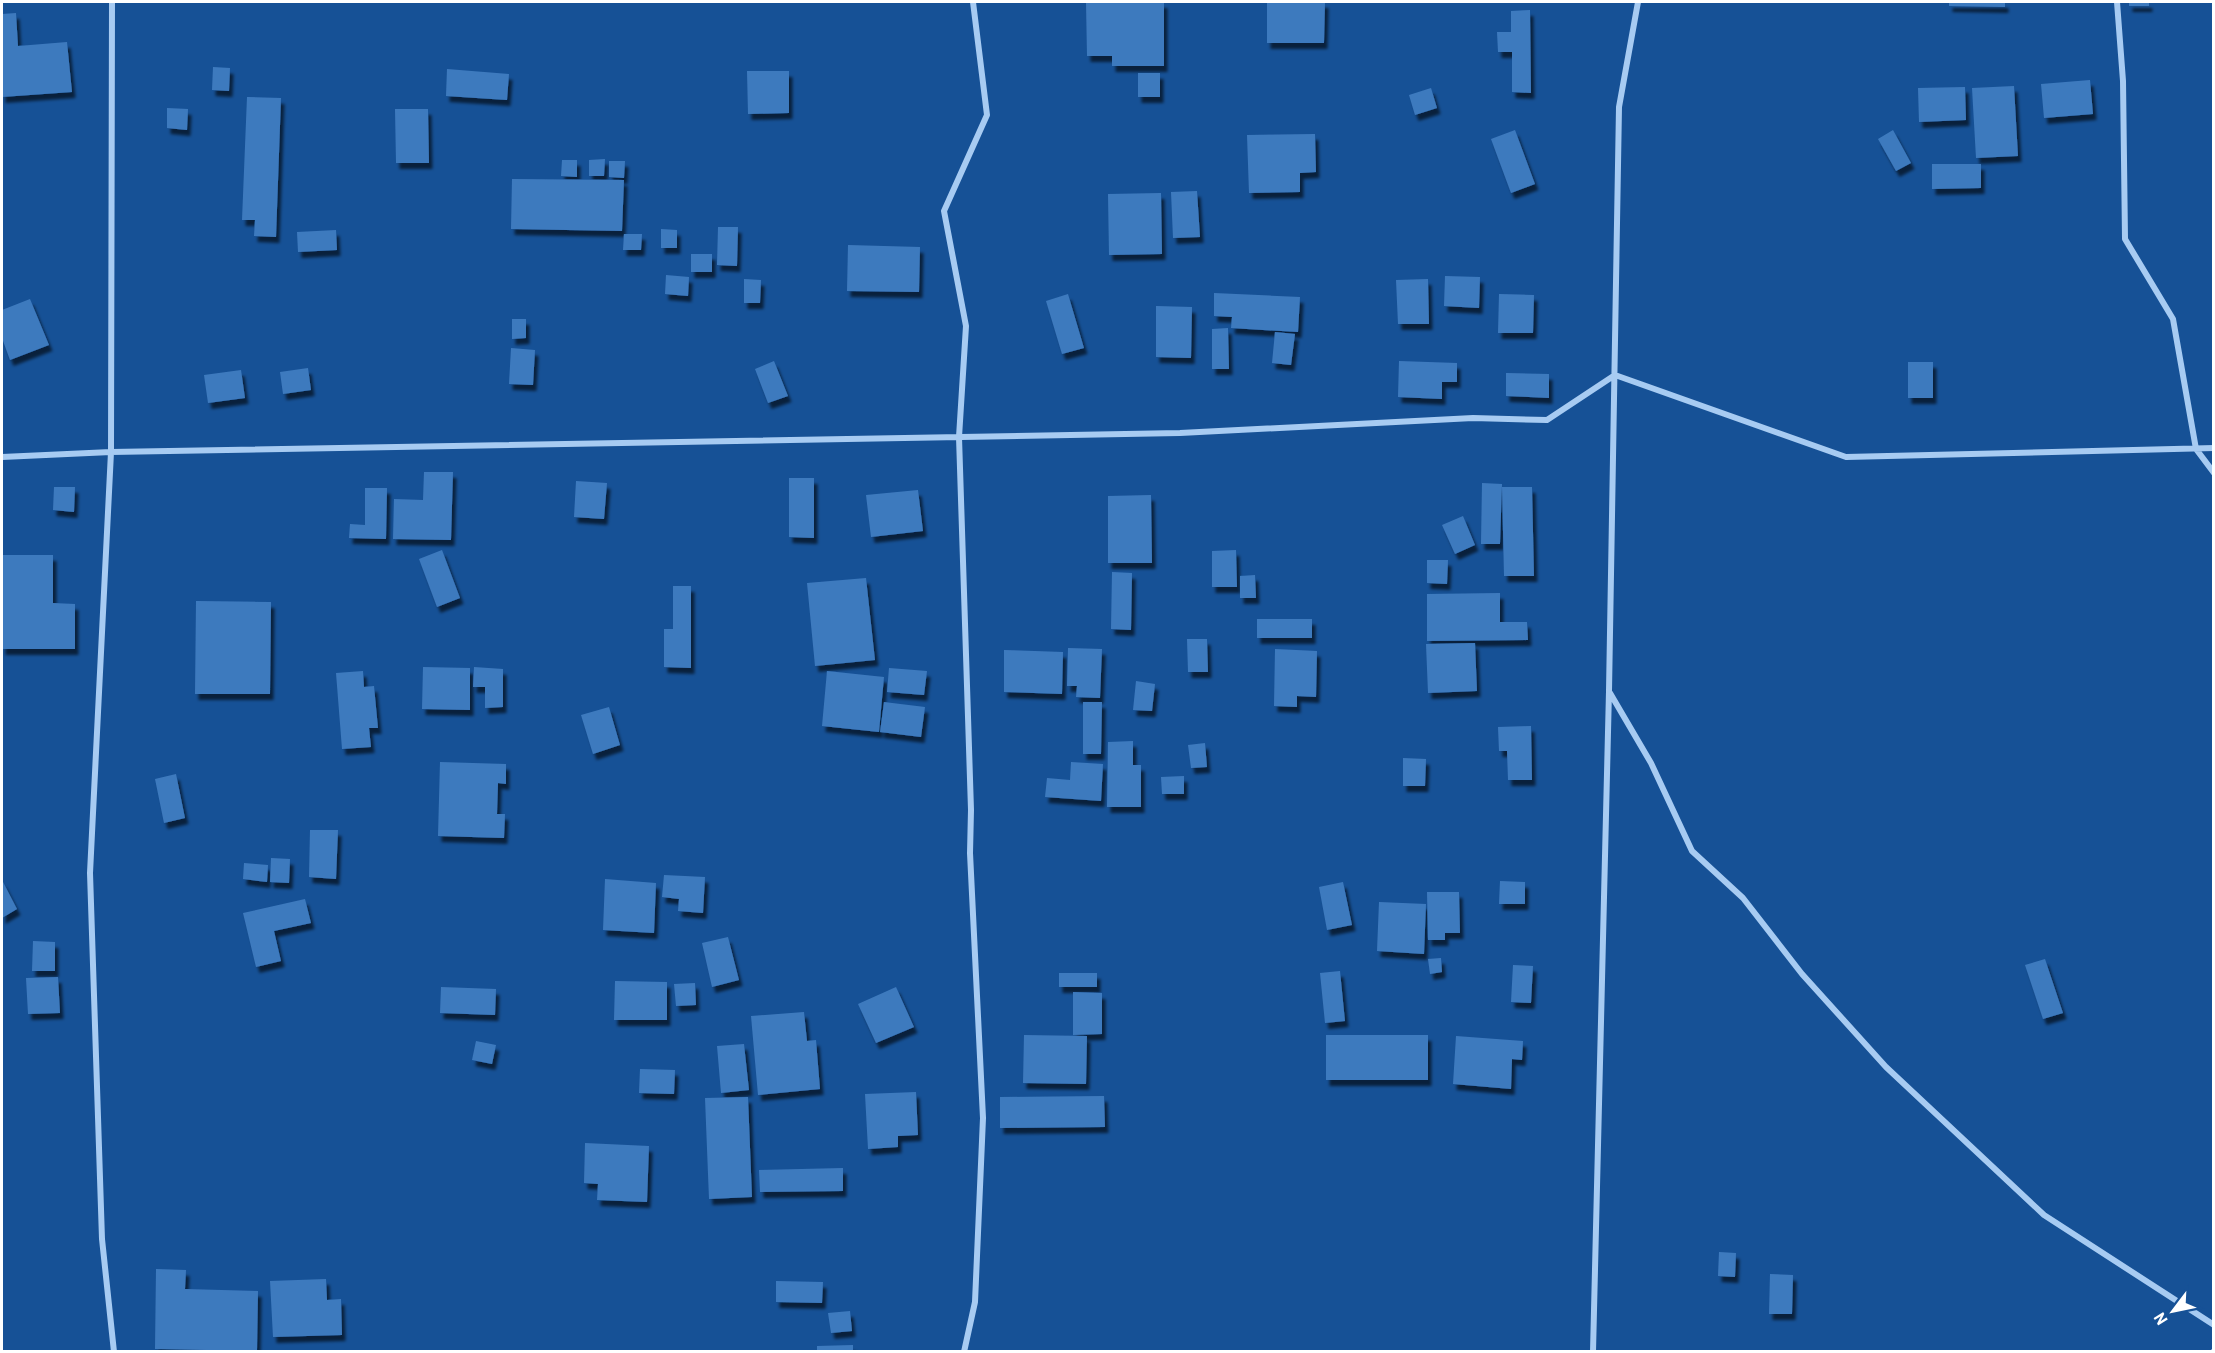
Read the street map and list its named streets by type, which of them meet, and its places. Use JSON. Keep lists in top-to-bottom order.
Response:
{
  "north": "bottom left"
}
